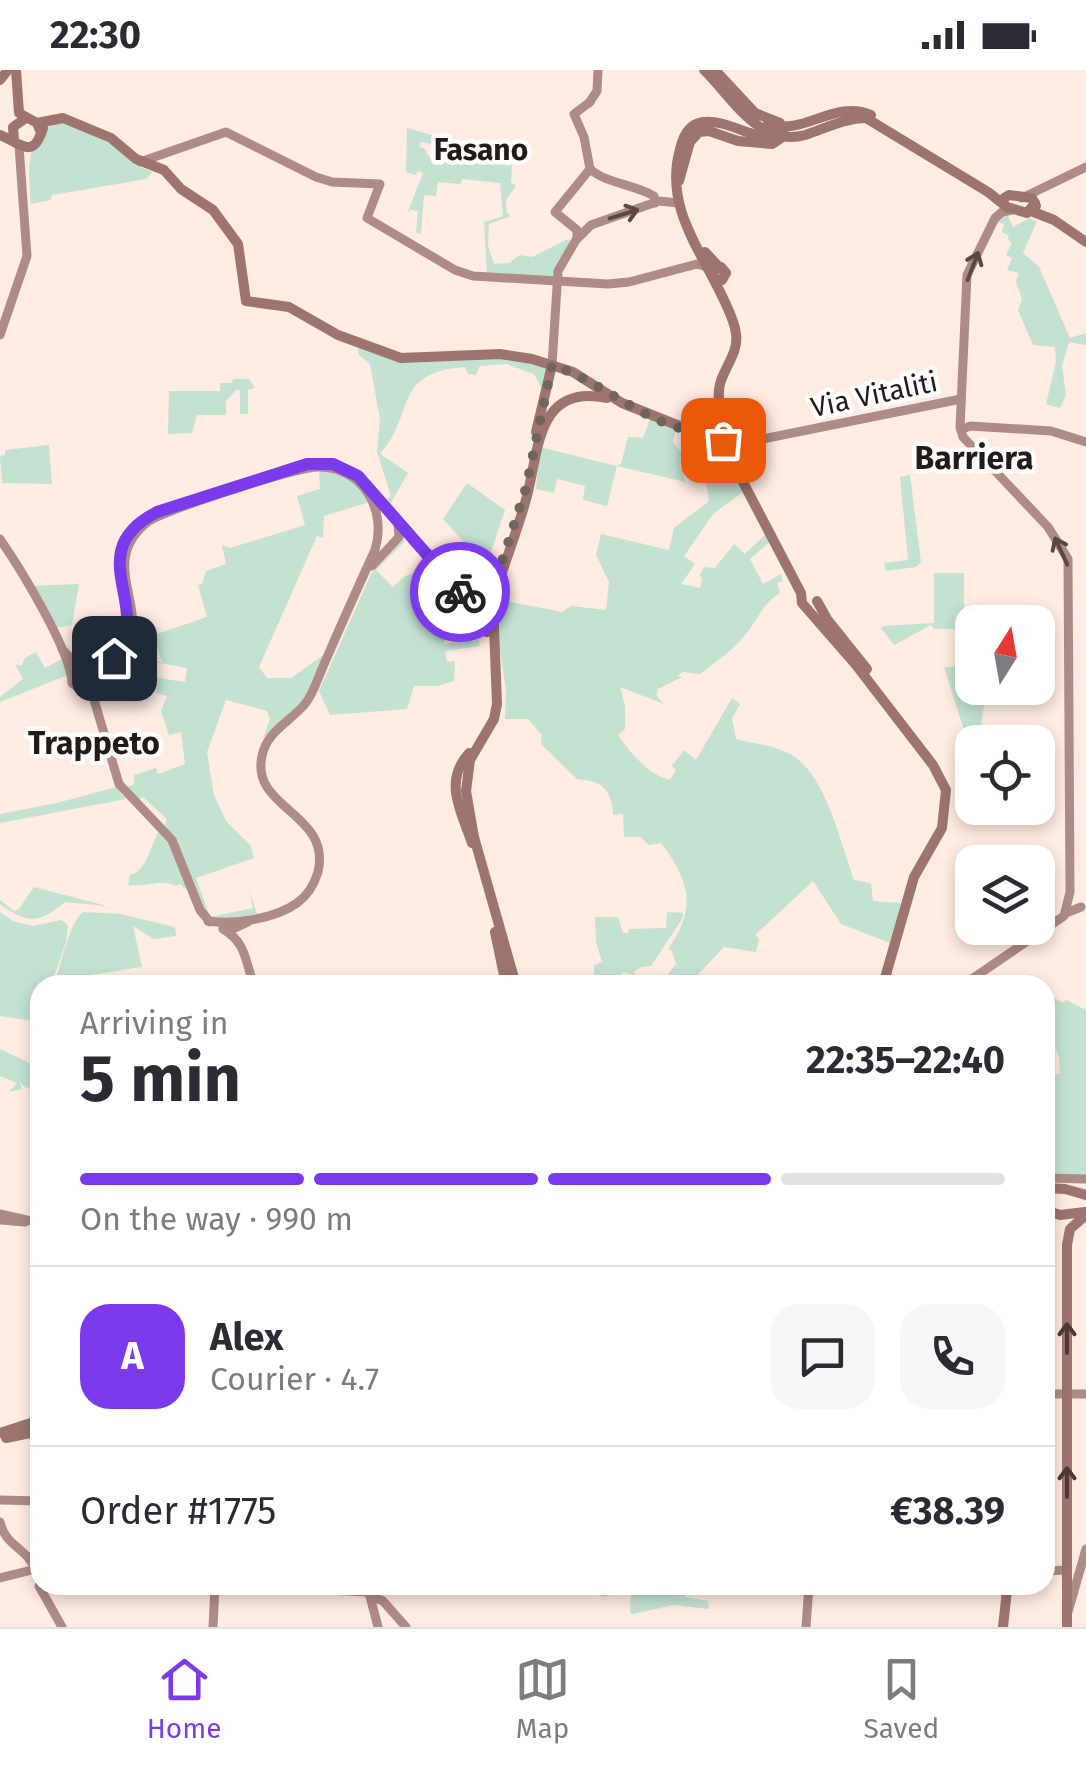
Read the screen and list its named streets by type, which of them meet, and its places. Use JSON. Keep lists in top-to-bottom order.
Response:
{
  "streets": {
    "street": ["Via Vitaliti"]
  },
  "districts": ["Fasano", "Barriera", "Trappeto"],
  "north": "top",
  "page": {
    "status": "22:30",
    "heading": ["5 min", "Arriving in", "22:35–22:40"],
    "panel": [
      "Alex",
      "Courier · 4.7",
      "Order #1775",
      "€38.39"
    ],
    "bar": "On the way · 990 m",
    "round": "A",
    "tabs": ["Home", "Map", "Saved"]
  }
}
